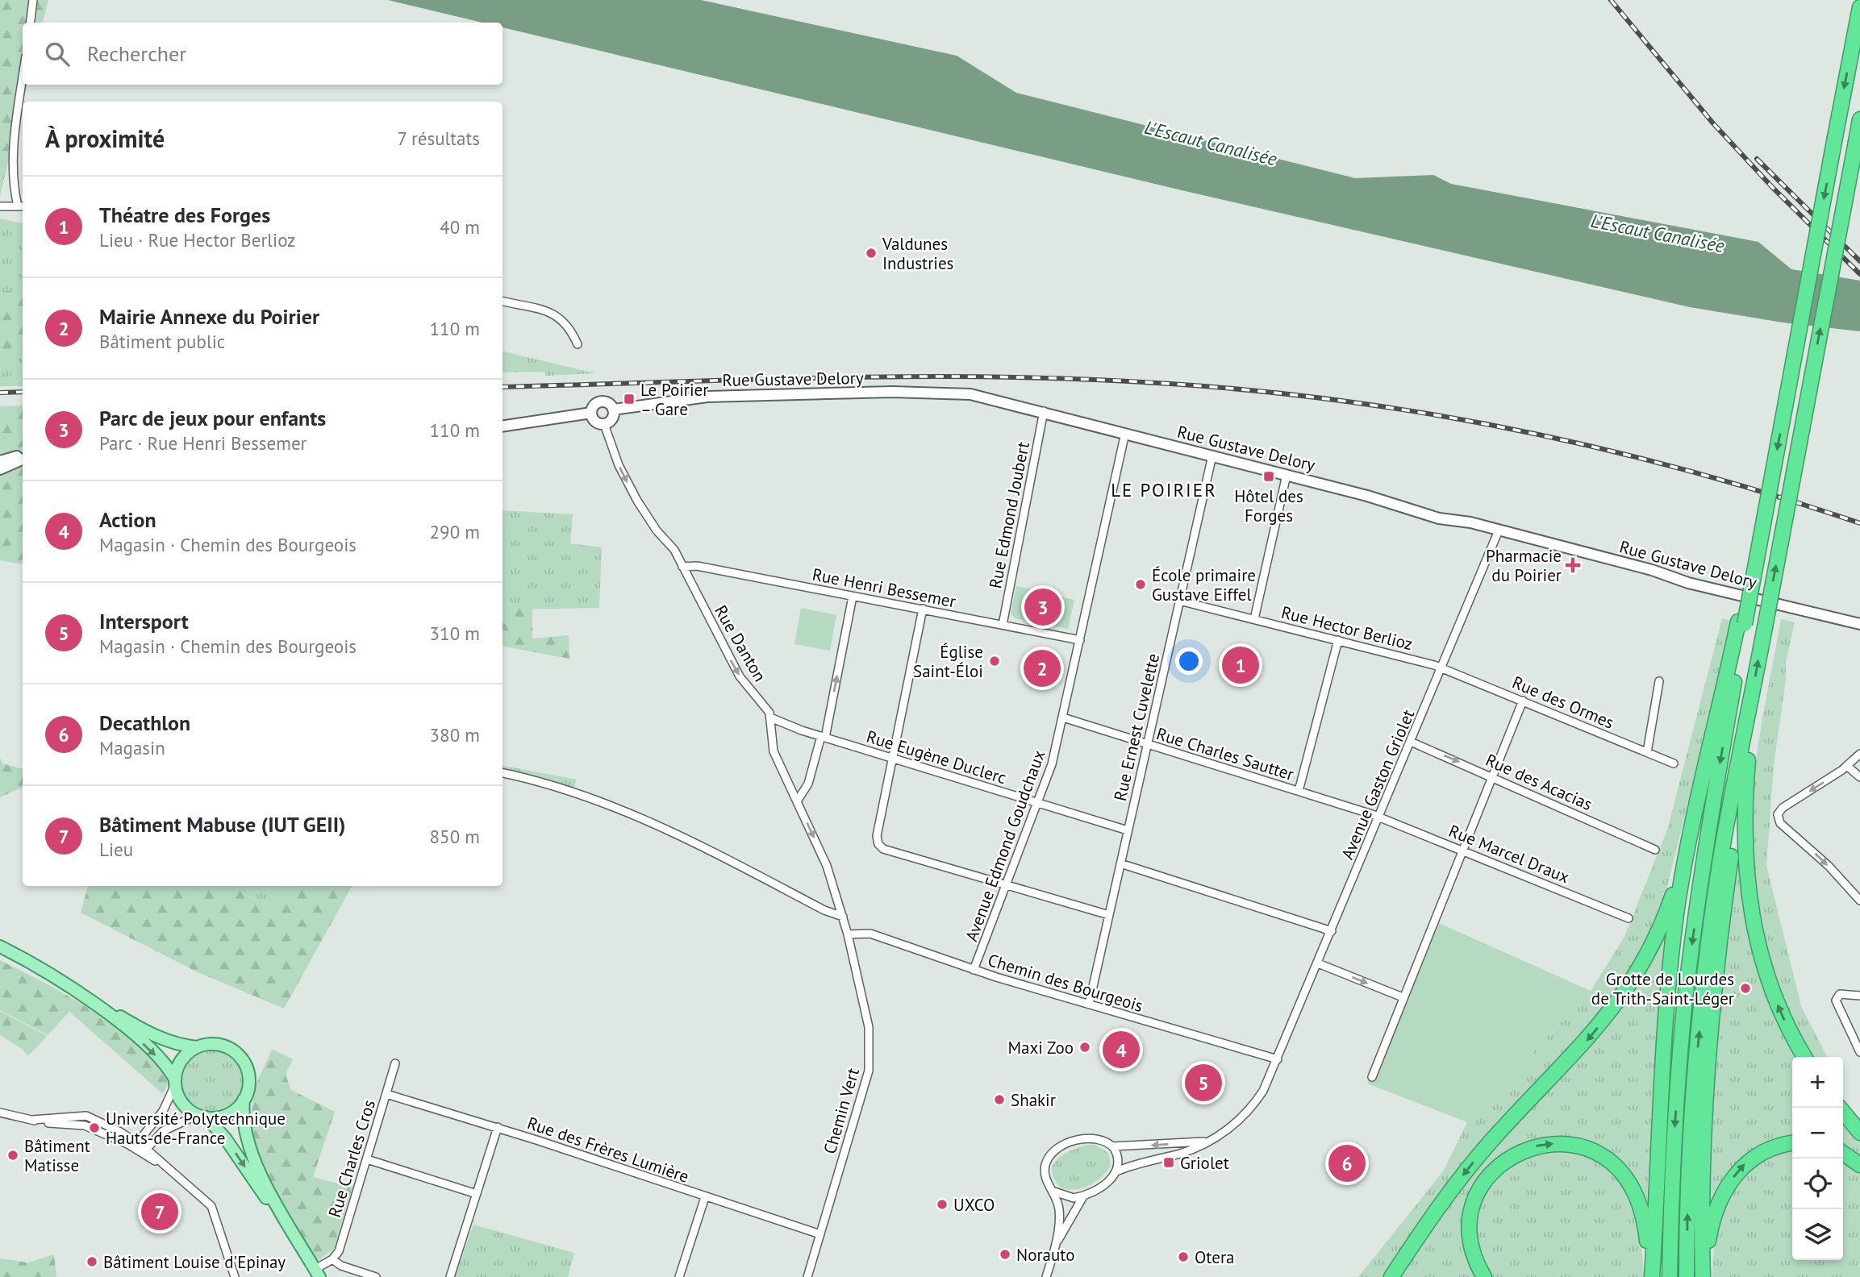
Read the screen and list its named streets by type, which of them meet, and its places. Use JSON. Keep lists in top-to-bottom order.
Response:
{
  "streets": {
    "street": [
      "Rue Gustave Delory",
      "Rue Edmond Joubert",
      "Rue Henri Bessemer",
      "Rue Hector Berlioz",
      "Rue Danton",
      "Rue des Ormes",
      "Rue Ernest Cuvelette",
      "Rue Charles Sautter",
      "Rue Eugène Duclerc",
      "Rue des Acacias",
      "Avenue Gaston Griolet",
      "Avenue Edmond Goudchaux",
      "Rue Marcel Draux",
      "Chemin des Bourgeois",
      "Chemin Vert",
      "Rue des Frères Lumière",
      "Rue Charles Cros"
    ]
  },
  "crossings": [
    ["Rue Gustave Delory", "Rue Edmond Joubert"],
    ["Rue Gustave Delory", "Rue Danton"],
    ["Rue Gustave Delory", "Rue Ernest Cuvelette"],
    ["Rue Gustave Delory", "Avenue Gaston Griolet"],
    ["Rue Gustave Delory", "Avenue Edmond Goudchaux"],
    ["Rue Edmond Joubert", "Rue Henri Bessemer"],
    ["Rue Henri Bessemer", "Rue Danton"],
    ["Rue Henri Bessemer", "Avenue Edmond Goudchaux"],
    ["Rue Hector Berlioz", "Rue des Ormes"],
    ["Rue Hector Berlioz", "Rue Ernest Cuvelette"],
    ["Rue Hector Berlioz", "Avenue Gaston Griolet"],
    ["Rue Danton", "Rue Eugène Duclerc"],
    ["Rue des Ormes", "Avenue Gaston Griolet"],
    ["Rue Ernest Cuvelette", "Rue Charles Sautter"],
    ["Rue Ernest Cuvelette", "Rue Eugène Duclerc"],
    ["Rue Ernest Cuvelette", "Chemin des Bourgeois"],
    ["Rue Charles Sautter", "Avenue Gaston Griolet"],
    ["Rue Charles Sautter", "Avenue Edmond Goudchaux"],
    ["Rue Charles Sautter", "Rue Marcel Draux"],
    ["Rue Eugène Duclerc", "Avenue Edmond Goudchaux"],
    ["Rue des Acacias", "Avenue Gaston Griolet"],
    ["Avenue Gaston Griolet", "Rue Marcel Draux"],
    ["Avenue Gaston Griolet", "Chemin des Bourgeois"],
    ["Avenue Edmond Goudchaux", "Chemin des Bourgeois"],
    ["Chemin des Bourgeois", "Chemin Vert"],
    ["Chemin Vert", "Rue des Frères Lumière"],
    ["Rue des Frères Lumière", "Rue Charles Cros"]
  ],
  "one_way": ["Rue Danton"],
  "districts": ["LE POIRIER"],
  "water": ["L'Escaut Canalisée"],
  "places": {
    "other": [
      "Valdunes Industries",
      "École primaire Gustave Eiffel",
      "Église Saint-Éloi",
      "Grotte de Lourdes de Trith-Saint-Léger",
      "Maxi Zoo",
      "Shakir",
      "Université Polytechnique Hauts-de-France",
      "Bâtiment Matisse",
      "UXCO",
      "Norauto",
      "Otera",
      "Bâtiment Louise d'Epinay"
    ],
    "transit": ["Le Poirier – Gare", "Hôtel des Forges", "Griolet"],
    "health": ["Pharmacie du Poirier"]
  },
  "page": {
    "search": "Rechercher",
    "heading": ["À proximité", "7 résultats"],
    "list": [
      {
        "mark": "1",
        "name": "Théatre des Forges",
        "note": "Lieu · Rue Hector Berlioz",
        "value": "40 m"
      },
      {
        "mark": "2",
        "name": "Mairie Annexe du Poirier",
        "note": "Bâtiment public",
        "value": "110 m"
      },
      {
        "mark": "3",
        "name": "Parc de jeux pour enfants",
        "note": "Parc · Rue Henri Bessemer",
        "value": "110 m"
      },
      {
        "mark": "4",
        "name": "Action",
        "note": "Magasin · Chemin des Bourgeois",
        "value": "290 m"
      },
      {
        "mark": "5",
        "name": "Intersport",
        "note": "Magasin · Chemin des Bourgeois",
        "value": "310 m"
      },
      {
        "mark": "6",
        "name": "Decathlon",
        "note": "Magasin",
        "value": "380 m"
      },
      {
        "mark": "7",
        "name": "Bâtiment Mabuse (IUT GEII)",
        "note": "Lieu",
        "value": "850 m"
      }
    ],
    "pins": [
      "3",
      "1",
      "2",
      "4",
      "5",
      "6",
      "7"
    ],
    "map_buttons": ["+", "−"]
  }
}
